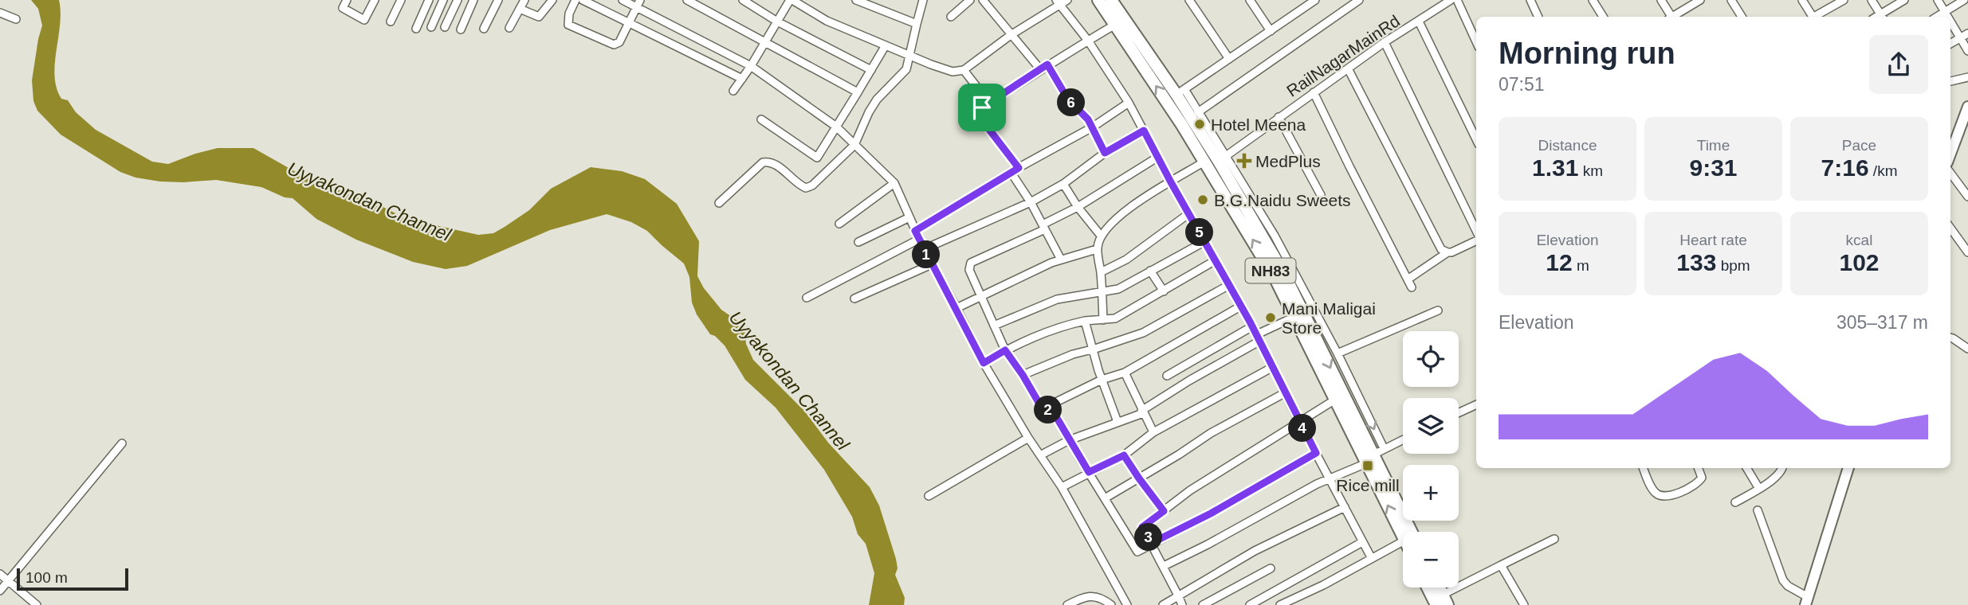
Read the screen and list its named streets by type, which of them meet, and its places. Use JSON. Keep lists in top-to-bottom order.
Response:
{
  "streets": {
    "highway": ["NH83"],
    "street": ["RailNagarMainRd"]
  },
  "water": ["Uyyakondan Channel"],
  "places": {
    "other": ["Hotel Meena", "B.G.Naidu Sweets", "Mani Maligai Store"],
    "health": ["MedPlus"],
    "transit": ["Rice mill"]
  },
  "scale_bar": "100 m",
  "page": {
    "heading": ["Morning run", "07:51"],
    "pins": [
      "6",
      "5",
      "1",
      "2",
      "4",
      "3"
    ],
    "stats": [
      ["Distance", "1.31 km"],
      ["Time", "9:31"],
      ["Pace", "7:16 /km"],
      ["Elevation", "12 m"],
      ["Heart rate", "133 bpm"],
      ["kcal", "102"]
    ],
    "chart": ["Elevation", "305–317 m"],
    "map_buttons": ["+", "−"],
    "scale": "100 m"
  }
}
